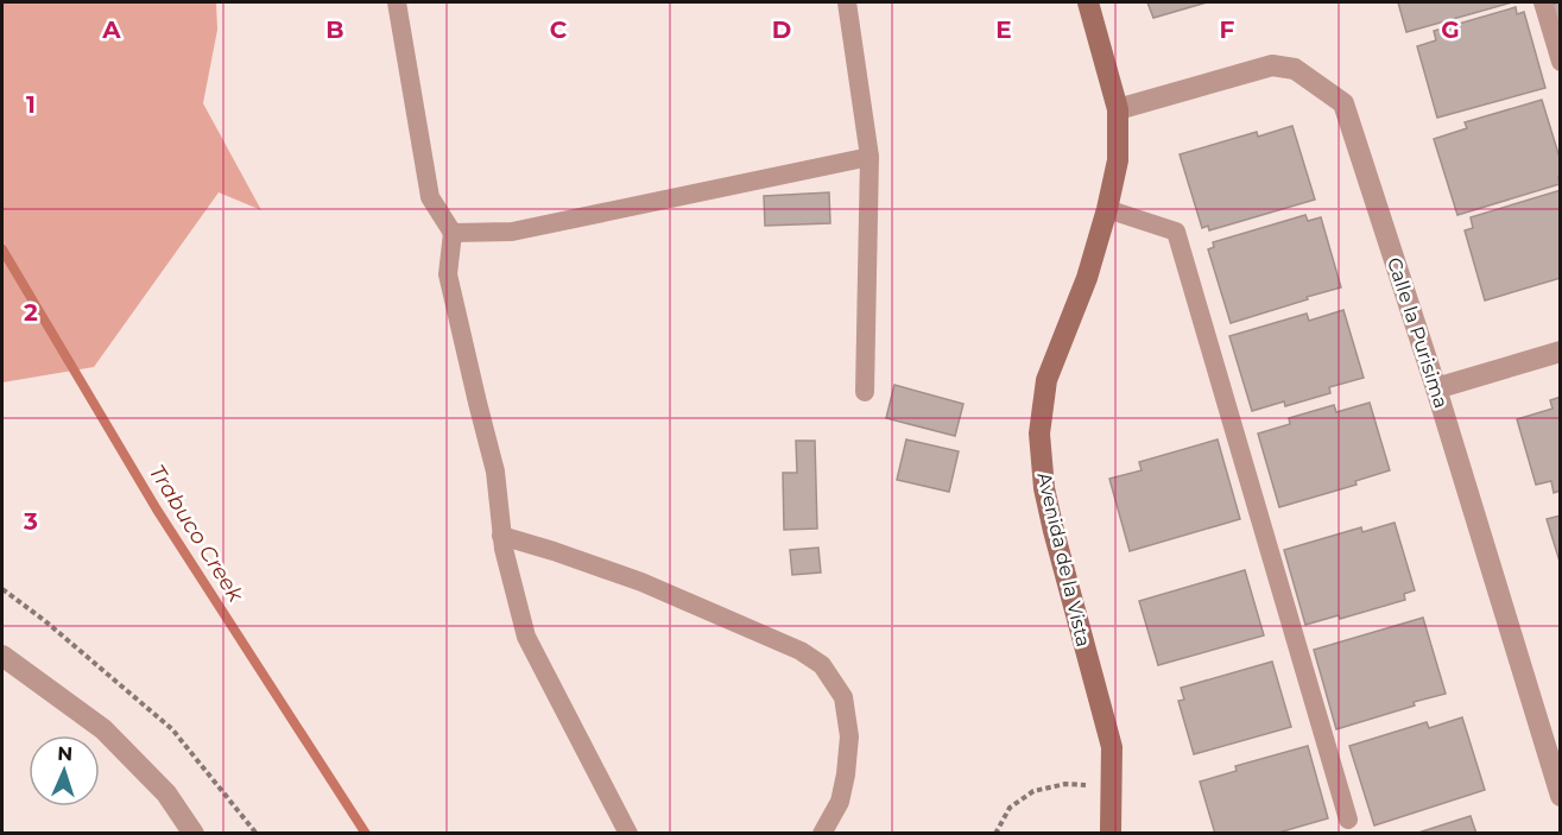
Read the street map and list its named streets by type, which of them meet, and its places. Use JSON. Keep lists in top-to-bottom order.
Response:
{
  "streets": {
    "street": ["Calle la Purisima", "Avenida de la Vista"]
  },
  "crossings": [
    ["Calle la Purisima", "Avenida de la Vista"]
  ],
  "water": ["Trabuco Creek"],
  "north": "top",
  "grid": {
    "columns": [
      "A",
      "B",
      "C",
      "D",
      "E",
      "F",
      "G"
    ],
    "rows": ["1", "2", "3"]
  }
}
